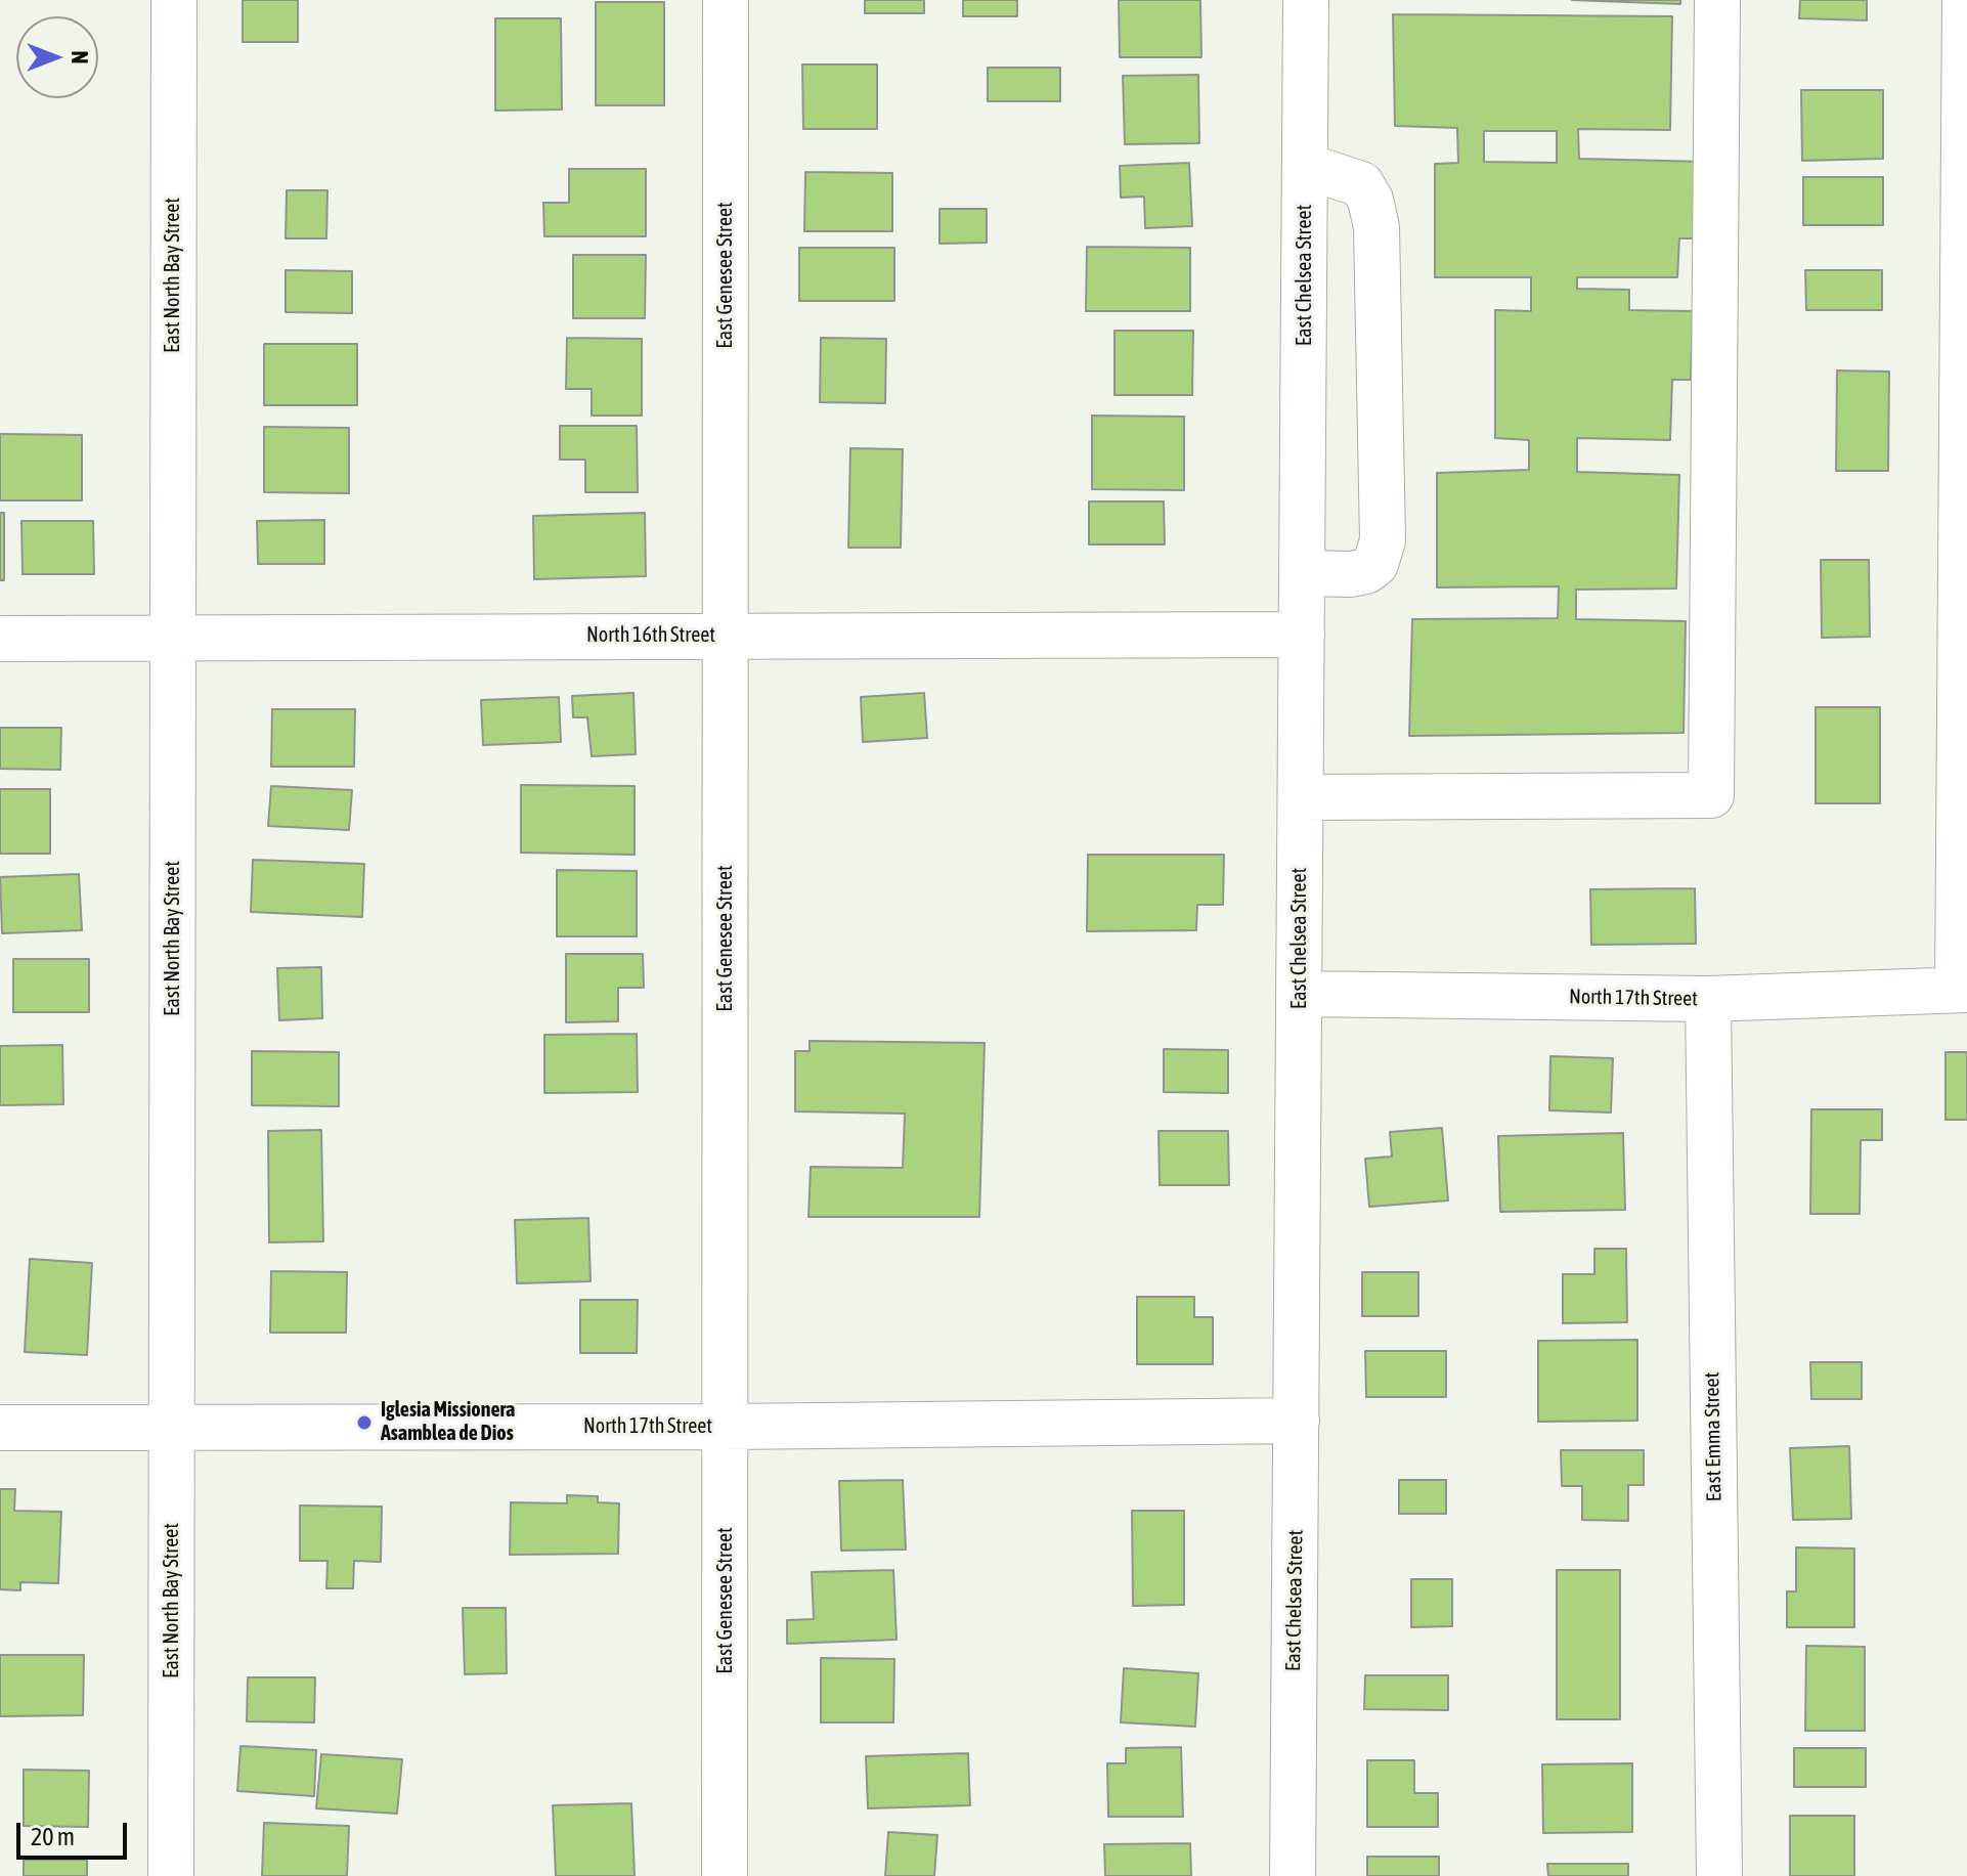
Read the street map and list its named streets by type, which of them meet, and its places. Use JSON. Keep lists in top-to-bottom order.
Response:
{
  "streets": {
    "street": [
      "East North Bay Street",
      "East Genesee Street",
      "East Chelsea Street",
      "North 16th Street",
      "North 17th Street",
      "East Emma Street"
    ]
  },
  "crossings": [
    ["East North Bay Street", "North 16th Street"],
    ["East North Bay Street", "North 17th Street"],
    ["East Genesee Street", "North 16th Street"],
    ["East Genesee Street", "North 17th Street"],
    ["East Chelsea Street", "North 16th Street"],
    ["East Chelsea Street", "North 17th Street"],
    ["North 17th Street", "East Emma Street"]
  ],
  "places": ["Iglesia Missionera Asamblea de Dios"],
  "scale_bar": "20 m",
  "north": "right"
}
